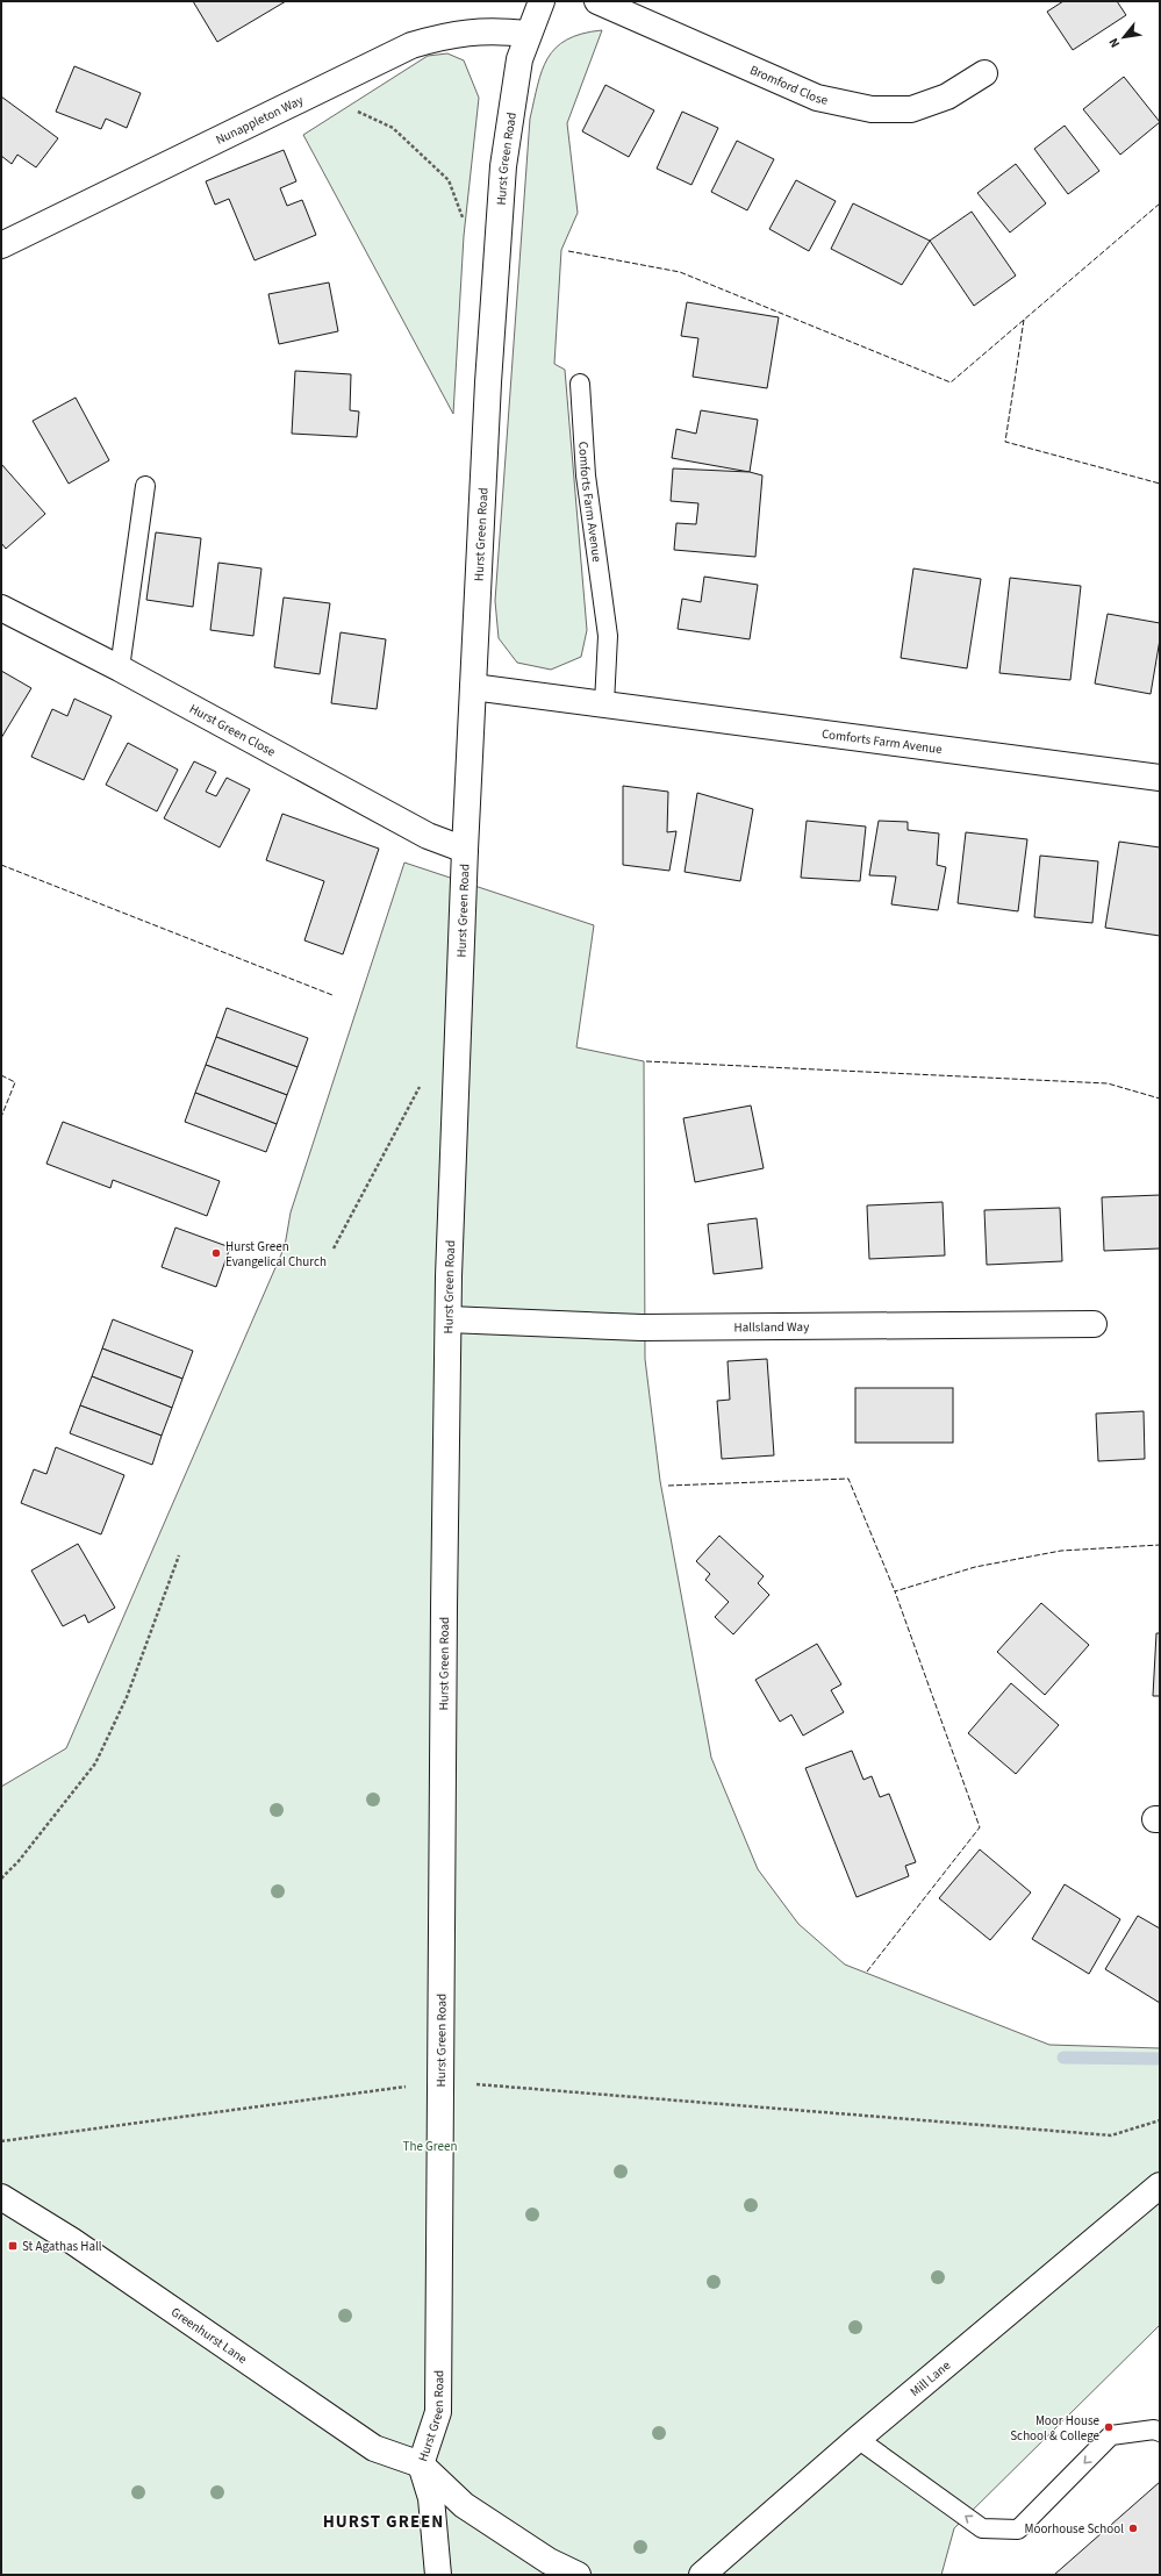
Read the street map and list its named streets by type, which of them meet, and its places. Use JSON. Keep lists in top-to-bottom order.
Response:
{
  "streets": {
    "street": [
      "Bromford Close",
      "Nunappleton Way",
      "Hurst Green Road",
      "Comforts Farm Avenue",
      "Hurst Green Close",
      "Hallsland Way",
      "Greenhurst Lane",
      "Mill Lane"
    ]
  },
  "crossings": [
    ["Nunappleton Way", "Hurst Green Road"],
    ["Hurst Green Road", "Comforts Farm Avenue"],
    ["Hurst Green Road", "Hurst Green Close"],
    ["Hurst Green Road", "Hallsland Way"],
    ["Hurst Green Road", "Greenhurst Lane"]
  ],
  "districts": ["HURST GREEN"],
  "parks": ["The Green"],
  "places": {
    "other": ["Hurst Green Evangelical Church", "Moor House School & College", "Moorhouse School"],
    "transit": ["St Agathas Hall"]
  },
  "north": "bottom left"
}
